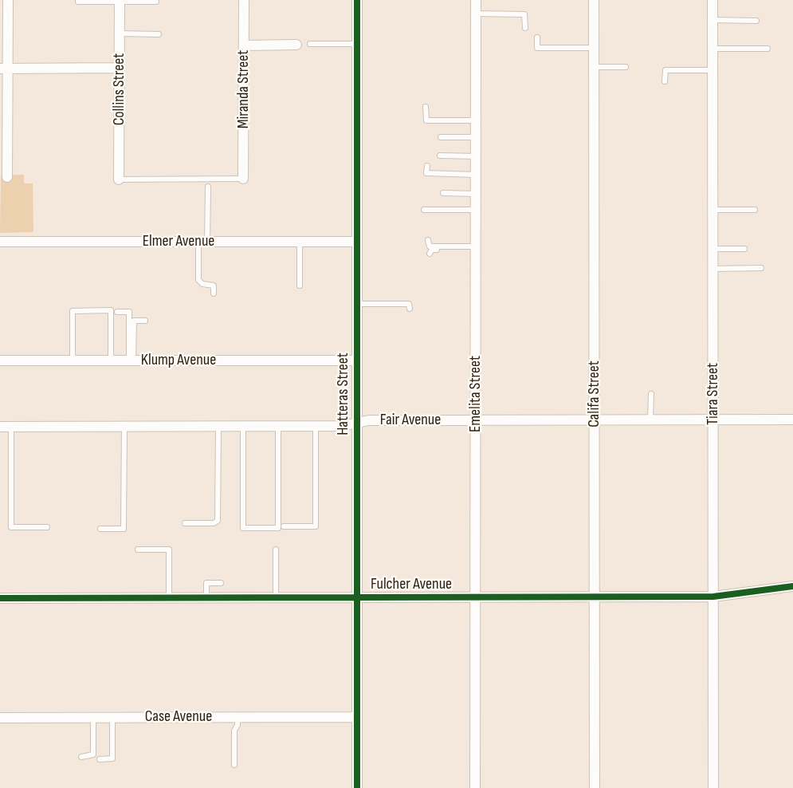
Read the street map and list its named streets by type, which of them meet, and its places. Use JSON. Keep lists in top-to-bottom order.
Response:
{
  "streets": {
    "street": [
      "Collins Street",
      "Miranda Street",
      "Elmer Avenue",
      "Klump Avenue",
      "Hatteras Street",
      "Emelita Street",
      "Califa Street",
      "Tiara Street",
      "Fair Avenue",
      "Fulcher Avenue",
      "Case Avenue"
    ]
  },
  "crossings": [
    ["Elmer Avenue", "Hatteras Street"],
    ["Klump Avenue", "Hatteras Street"],
    ["Hatteras Street", "Fair Avenue"],
    ["Hatteras Street", "Fulcher Avenue"],
    ["Hatteras Street", "Case Avenue"],
    ["Emelita Street", "Fair Avenue"],
    ["Emelita Street", "Fulcher Avenue"],
    ["Califa Street", "Fair Avenue"],
    ["Califa Street", "Fulcher Avenue"],
    ["Tiara Street", "Fair Avenue"],
    ["Tiara Street", "Fulcher Avenue"]
  ]
}
